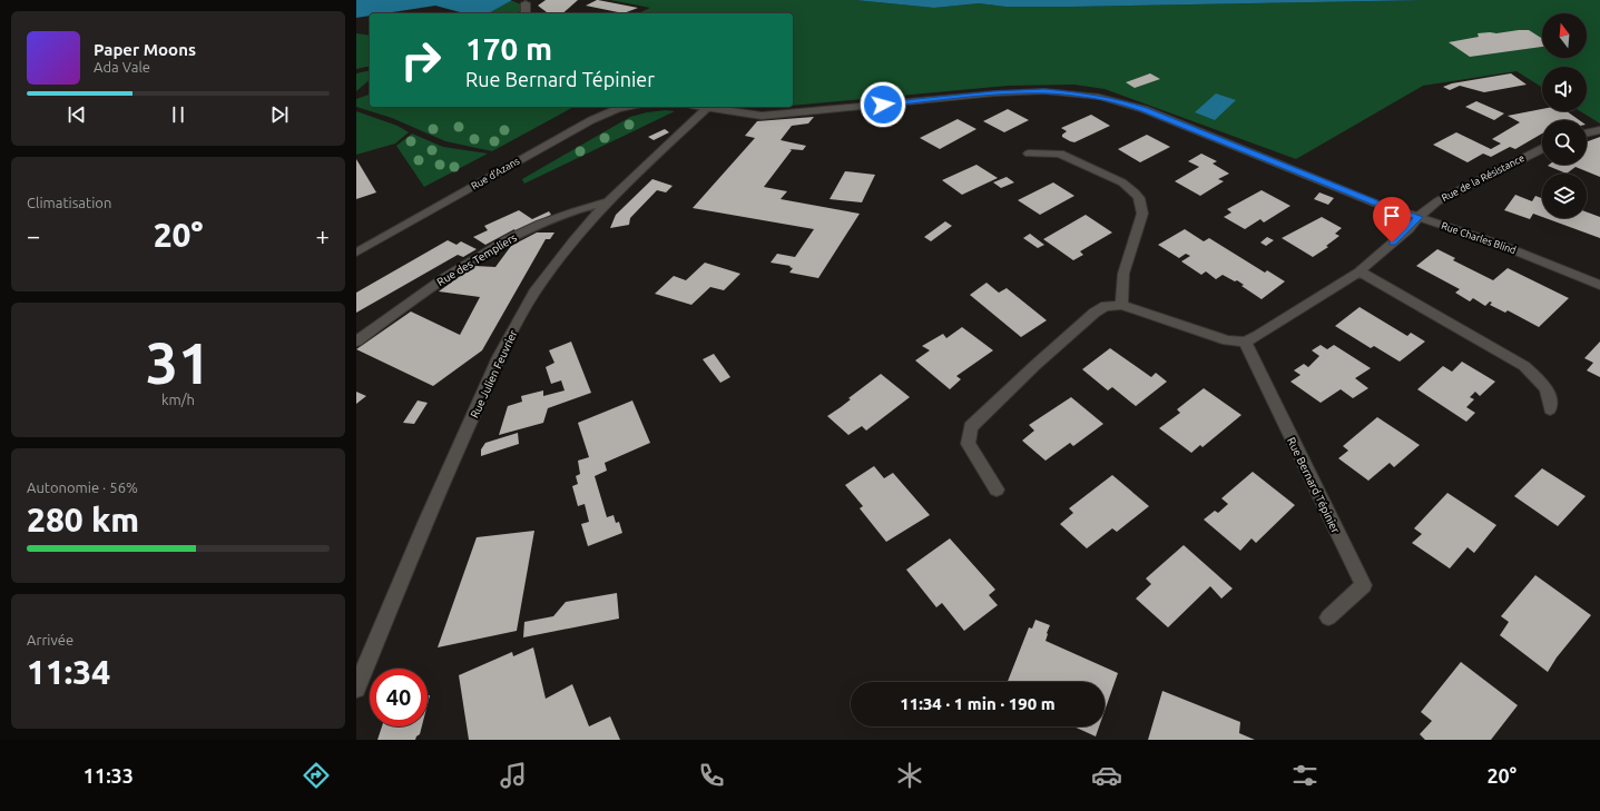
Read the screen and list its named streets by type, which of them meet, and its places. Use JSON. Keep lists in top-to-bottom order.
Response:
{
  "streets": {
    "street": [
      "Rue d'Azans",
      "Rue de la Résistance",
      "Rue Charles Blind",
      "Rue des Templiers",
      "Rue Julien Feuvrier",
      "Rue Bernard Tépinier"
    ]
  },
  "crossings": [
    ["Rue de la Résistance", "Rue Charles Blind"],
    ["Rue Charles Blind", "Rue Julien Feuvrier"],
    ["Rue des Templiers", "Rue Julien Feuvrier"]
  ],
  "north": "top",
  "page": {
    "turn": ["170 m", "Rue Bernard Tépinier"],
    "song": ["Paper Moons", "Ada Vale"],
    "tile": [
      "Climatisation",
      ["31", "km/h"],
      ["Autonomie · 56%", "280 km"],
      ["Arrivée", "11:34"]
    ],
    "heat": ["−", "20°", "+"],
    "limit": "40",
    "trip": "11:34 · 1 min · 190 m",
    "tabs": ["11:33", "20°"]
  }
}
